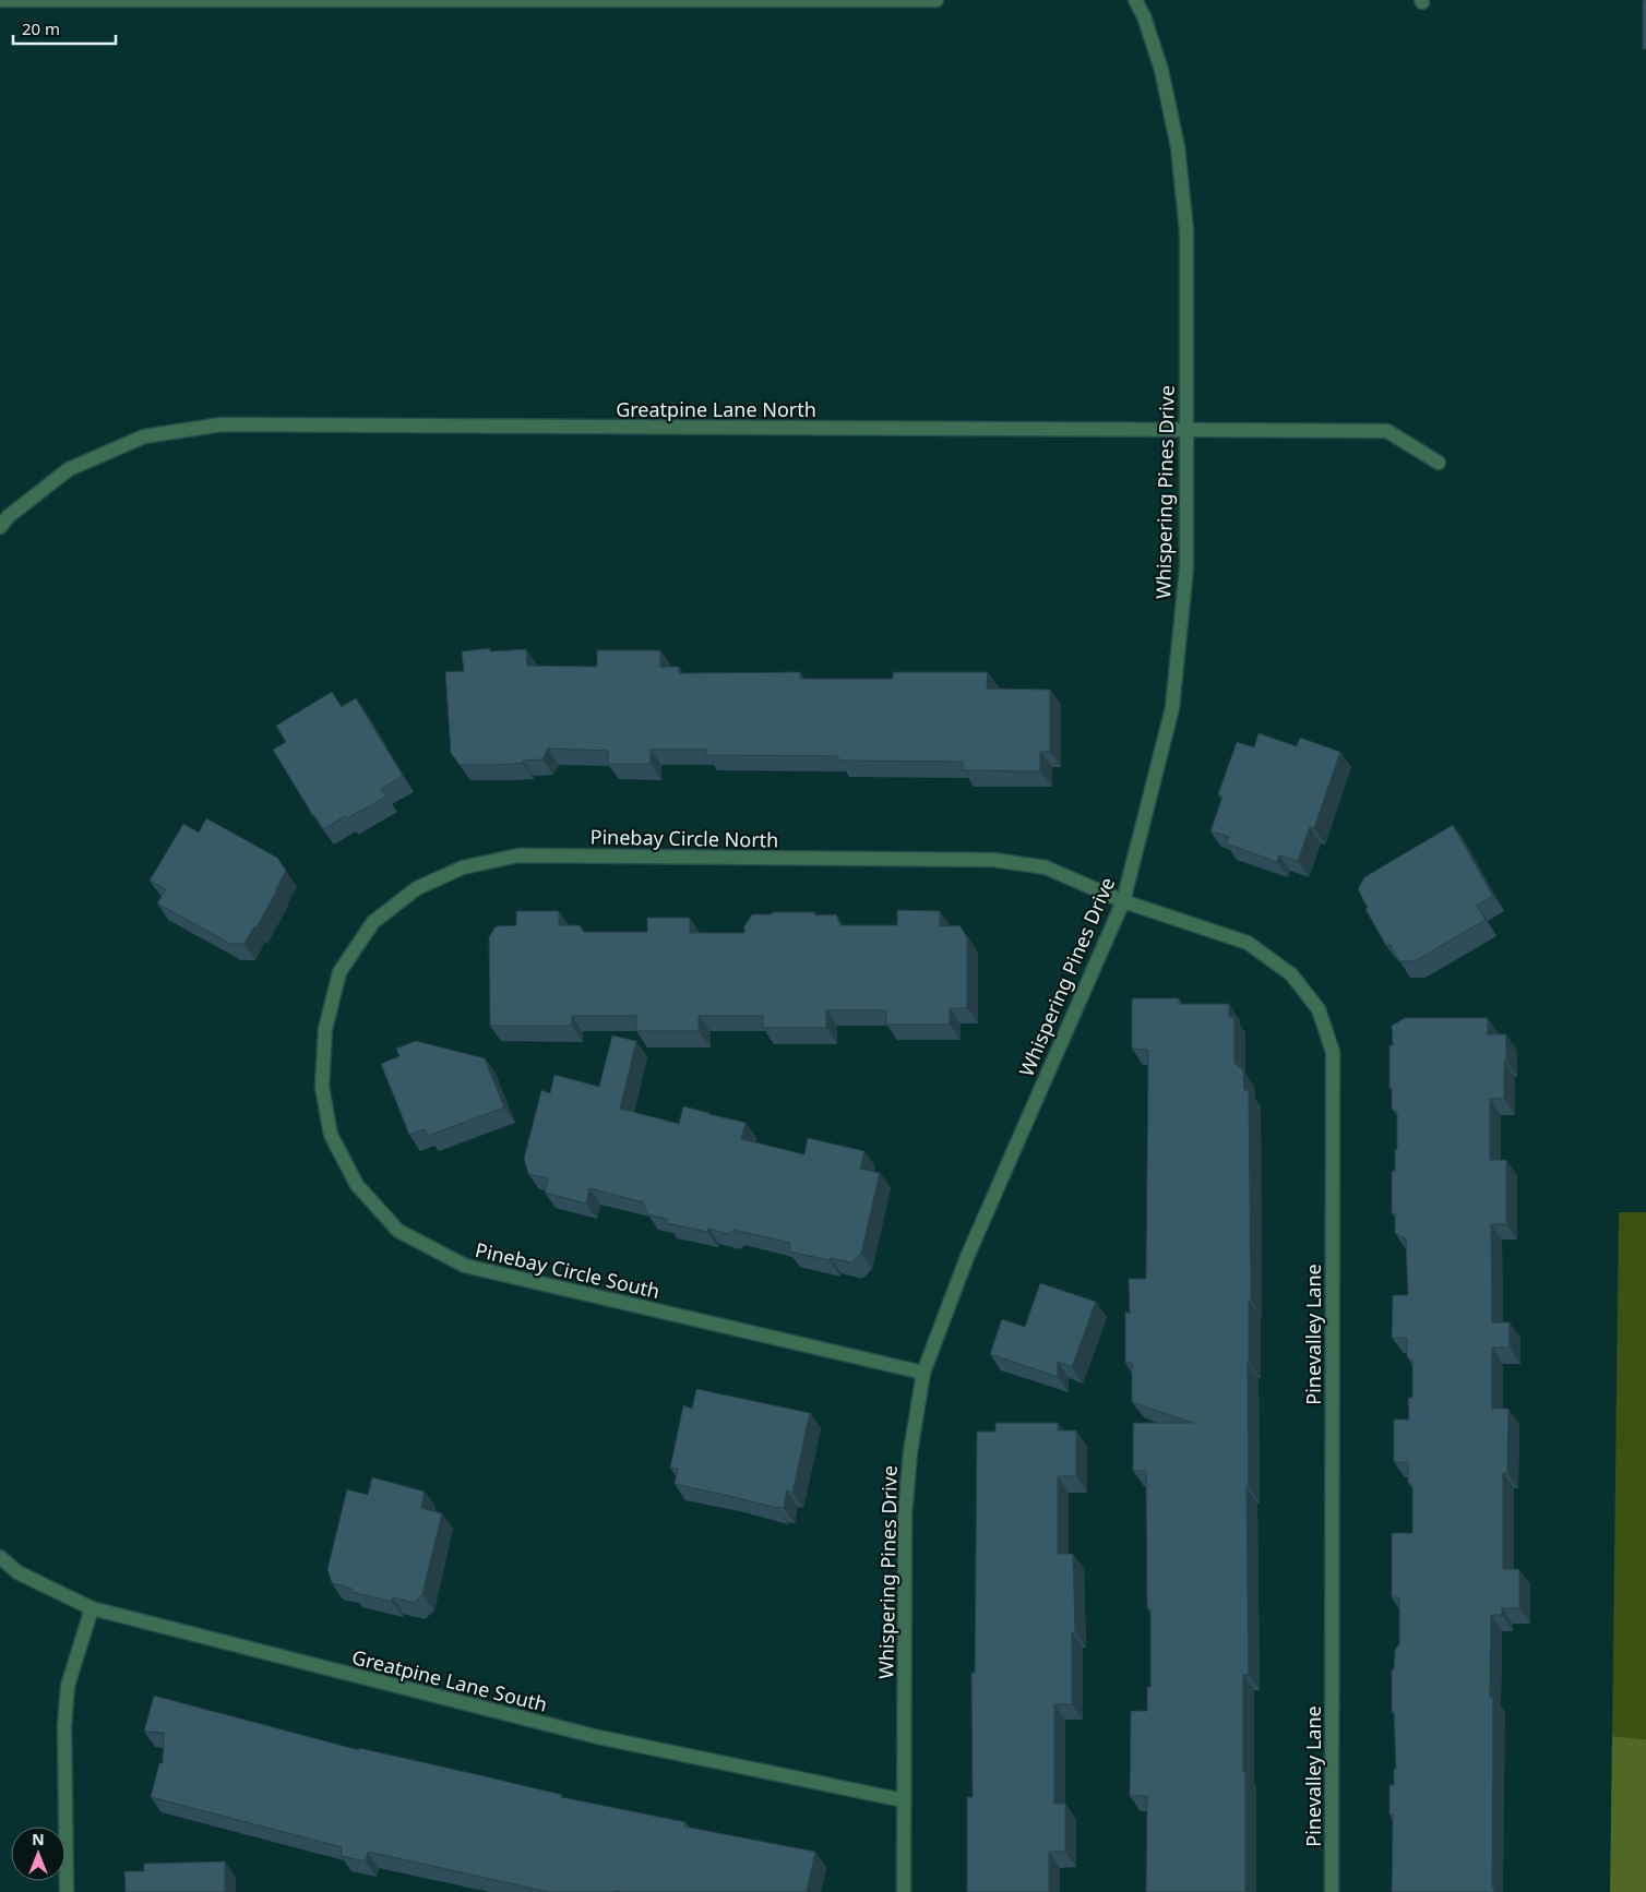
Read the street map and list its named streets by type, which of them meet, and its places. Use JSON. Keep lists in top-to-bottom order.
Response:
{
  "streets": {
    "street": [
      "Greatpine Lane North",
      "Whispering Pines Drive",
      "Pinebay Circle North",
      "Pinebay Circle South",
      "Pinevalley Lane",
      "Greatpine Lane South"
    ]
  },
  "crossings": [
    ["Greatpine Lane North", "Whispering Pines Drive"],
    ["Whispering Pines Drive", "Pinebay Circle North"],
    ["Whispering Pines Drive", "Pinebay Circle South"],
    ["Whispering Pines Drive", "Pinevalley Lane"],
    ["Whispering Pines Drive", "Greatpine Lane South"],
    ["Pinebay Circle North", "Pinebay Circle South"],
    ["Pinebay Circle North", "Pinevalley Lane"]
  ],
  "scale_bar": "20 m",
  "north": "top"
}
